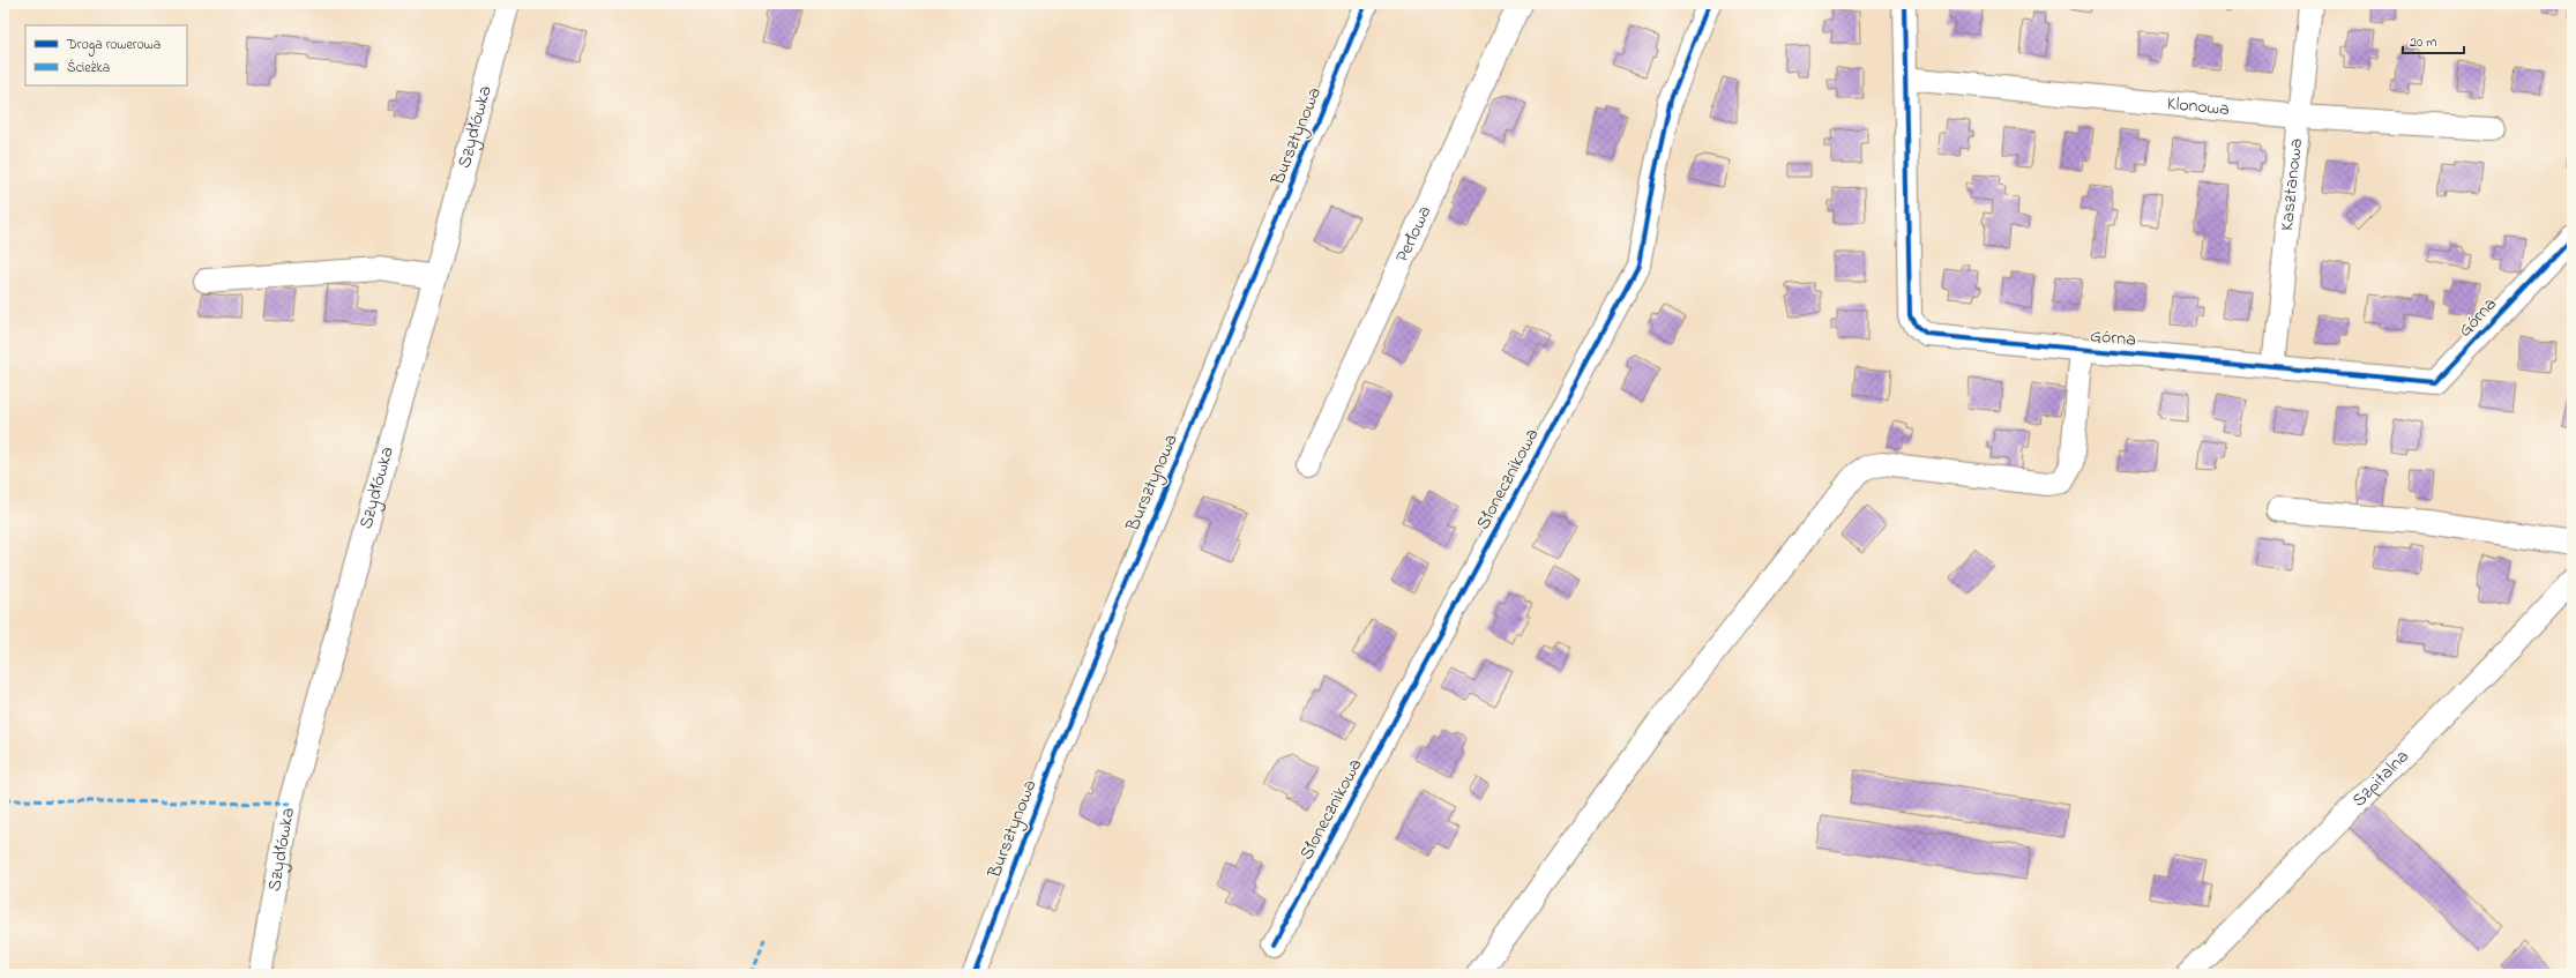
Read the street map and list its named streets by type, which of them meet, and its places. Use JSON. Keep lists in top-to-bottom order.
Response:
{
  "streets": {
    "street": [
      "Klonowa",
      "Szydłówka",
      "Bursztynowa",
      "Kasztanowa",
      "Perłowa",
      "Górna",
      "Słonecznikowa",
      "Szpitalna"
    ]
  },
  "crossings": [
    ["Klonowa", "Kasztanowa"],
    ["Klonowa", "Górna"],
    ["Kasztanowa", "Górna"]
  ],
  "legend": ["Droga rowerowa", "Ścieżka"],
  "scale_bar": "20 m"
}
